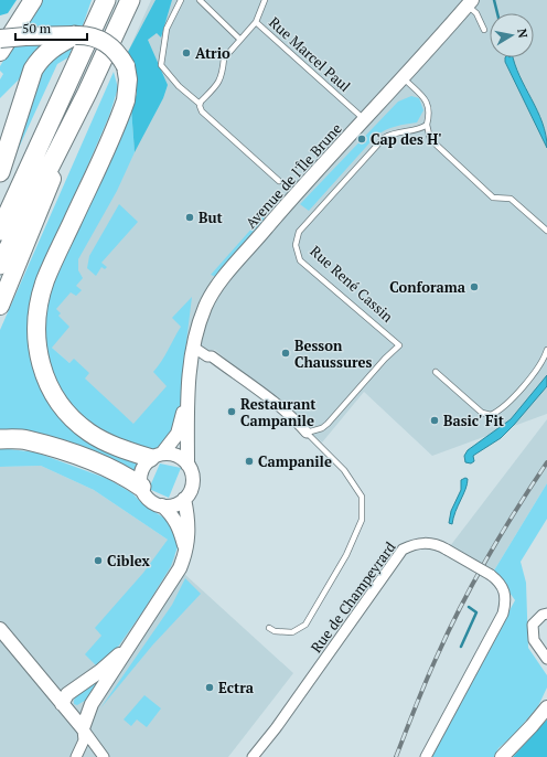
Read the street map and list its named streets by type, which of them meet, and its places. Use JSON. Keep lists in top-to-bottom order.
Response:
{
  "streets": {
    "street": ["Avenue de l'Île Brune", "Rue de Champeyrard"],
    "lane": ["Rue Marcel Paul", "Rue René Cassin"]
  },
  "crossings": [
    ["Rue Marcel Paul", "Avenue de l'Île Brune"]
  ],
  "places": [
    "Atrio",
    "Cap des H'",
    "But",
    "Conforama",
    "Besson Chaussures",
    "Restaurant Campanile",
    "Basic' Fit",
    "Campanile",
    "Ciblex",
    "Ectra"
  ],
  "scale_bar": "50 m",
  "north": "right"
}
